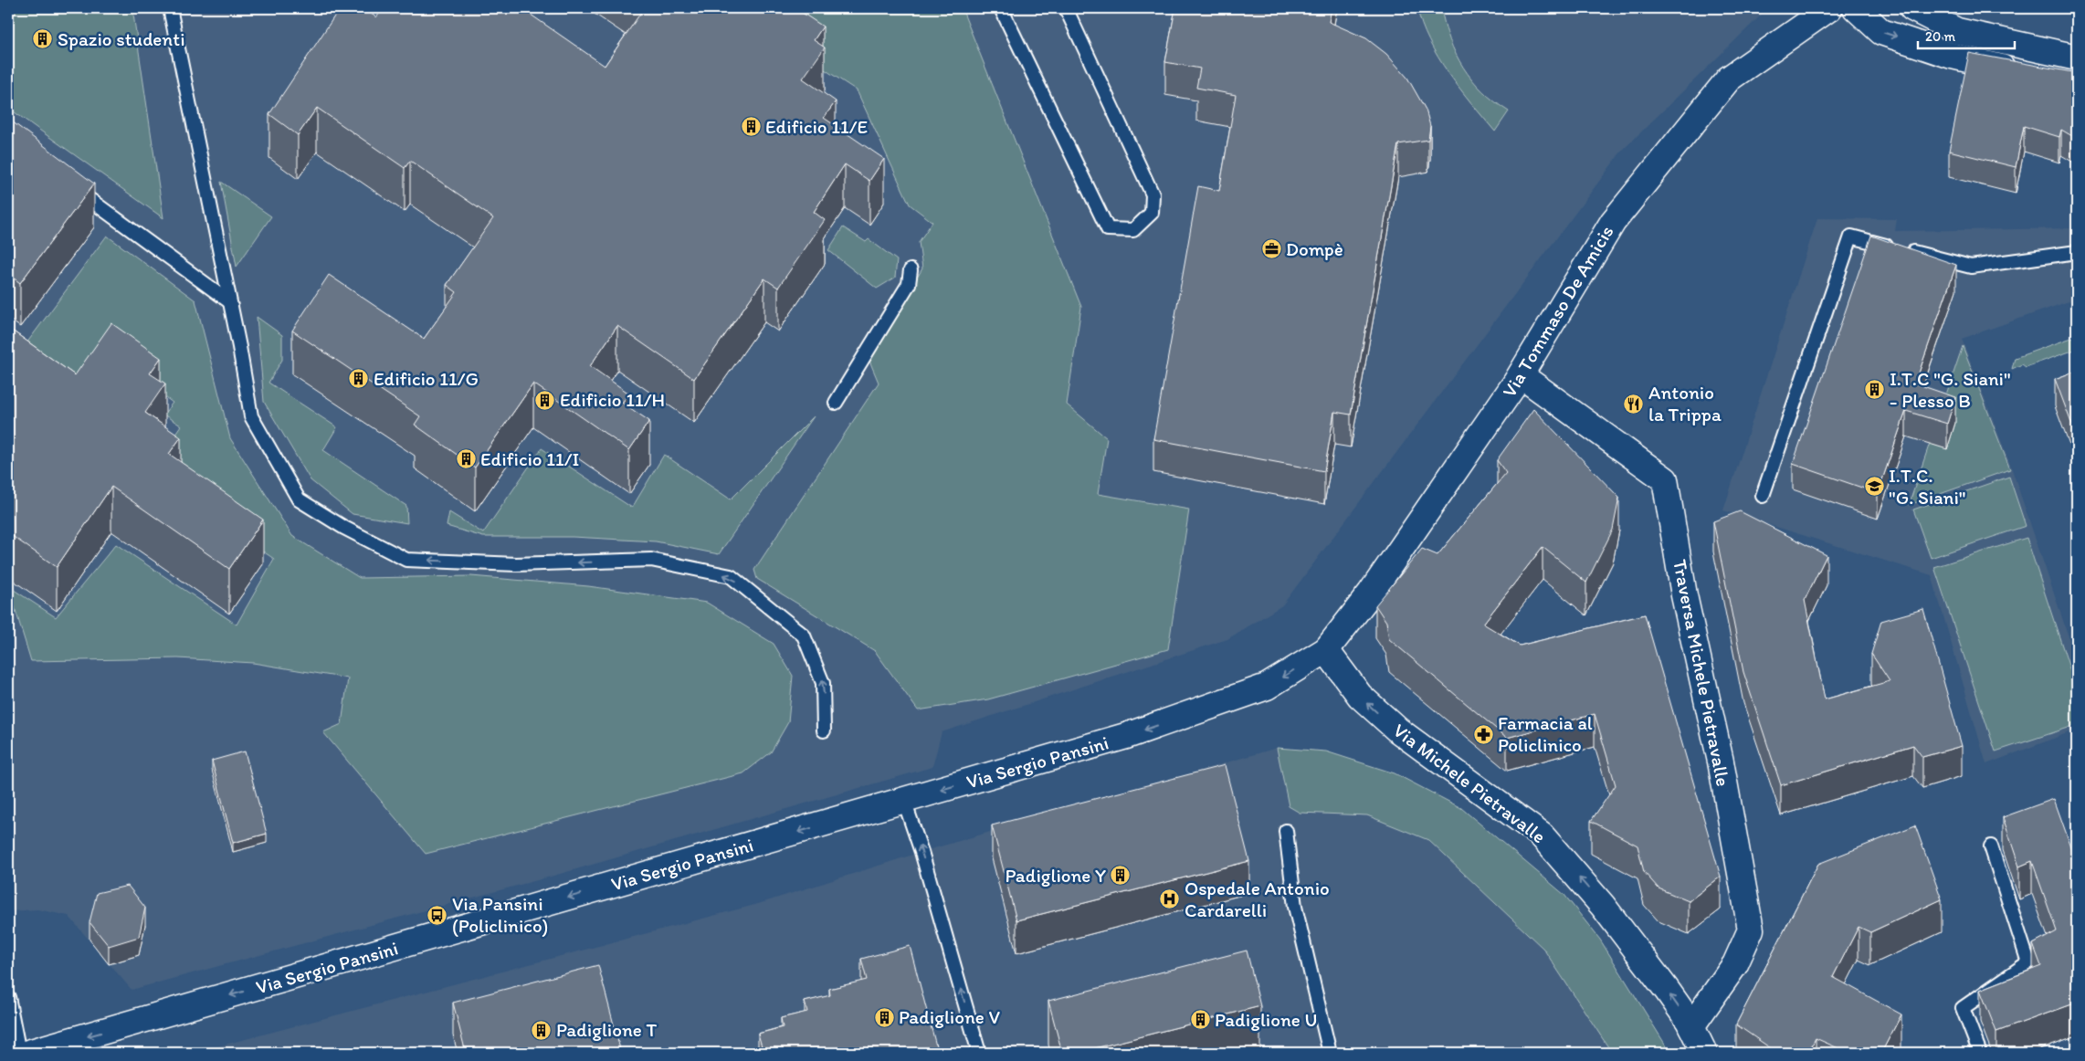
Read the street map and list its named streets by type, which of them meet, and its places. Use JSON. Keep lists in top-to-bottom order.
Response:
{
  "streets": {
    "main road": [
      "Via Tommaso De Amicis",
      "Traversa Michele Pietravalle",
      "Via Sergio Pansini",
      "Via Michele Pietravalle"
    ]
  },
  "crossings": [
    ["Via Tommaso De Amicis", "Traversa Michele Pietravalle"],
    ["Via Tommaso De Amicis", "Via Sergio Pansini"],
    ["Via Tommaso De Amicis", "Via Michele Pietravalle"],
    ["Traversa Michele Pietravalle", "Via Michele Pietravalle"],
    ["Via Sergio Pansini", "Via Michele Pietravalle"]
  ],
  "one_way": ["Via Sergio Pansini", "Via Michele Pietravalle"],
  "places": {
    "building": [
      "Spazio studenti",
      "Edificio 11/E",
      "Edificio 11/G",
      "I.T.C \"G. Siani\" - Plesso B",
      "Edificio 11/H",
      "Edificio 11/I",
      "Padiglione Y",
      "Padiglione V",
      "Padiglione U",
      "Padiglione T"
    ],
    "office": ["Dompè"],
    "restaurant": ["Antonio la Trippa"],
    "school or university": ["I.T.C. \"G. Siani\""],
    "pharmacy": ["Farmacia al Policlinico"],
    "hospital": ["Ospedale Antonio Cardarelli"],
    "bus stop": ["Via Pansini (Policlinico)"]
  },
  "scale_bar": "20 m"
}
